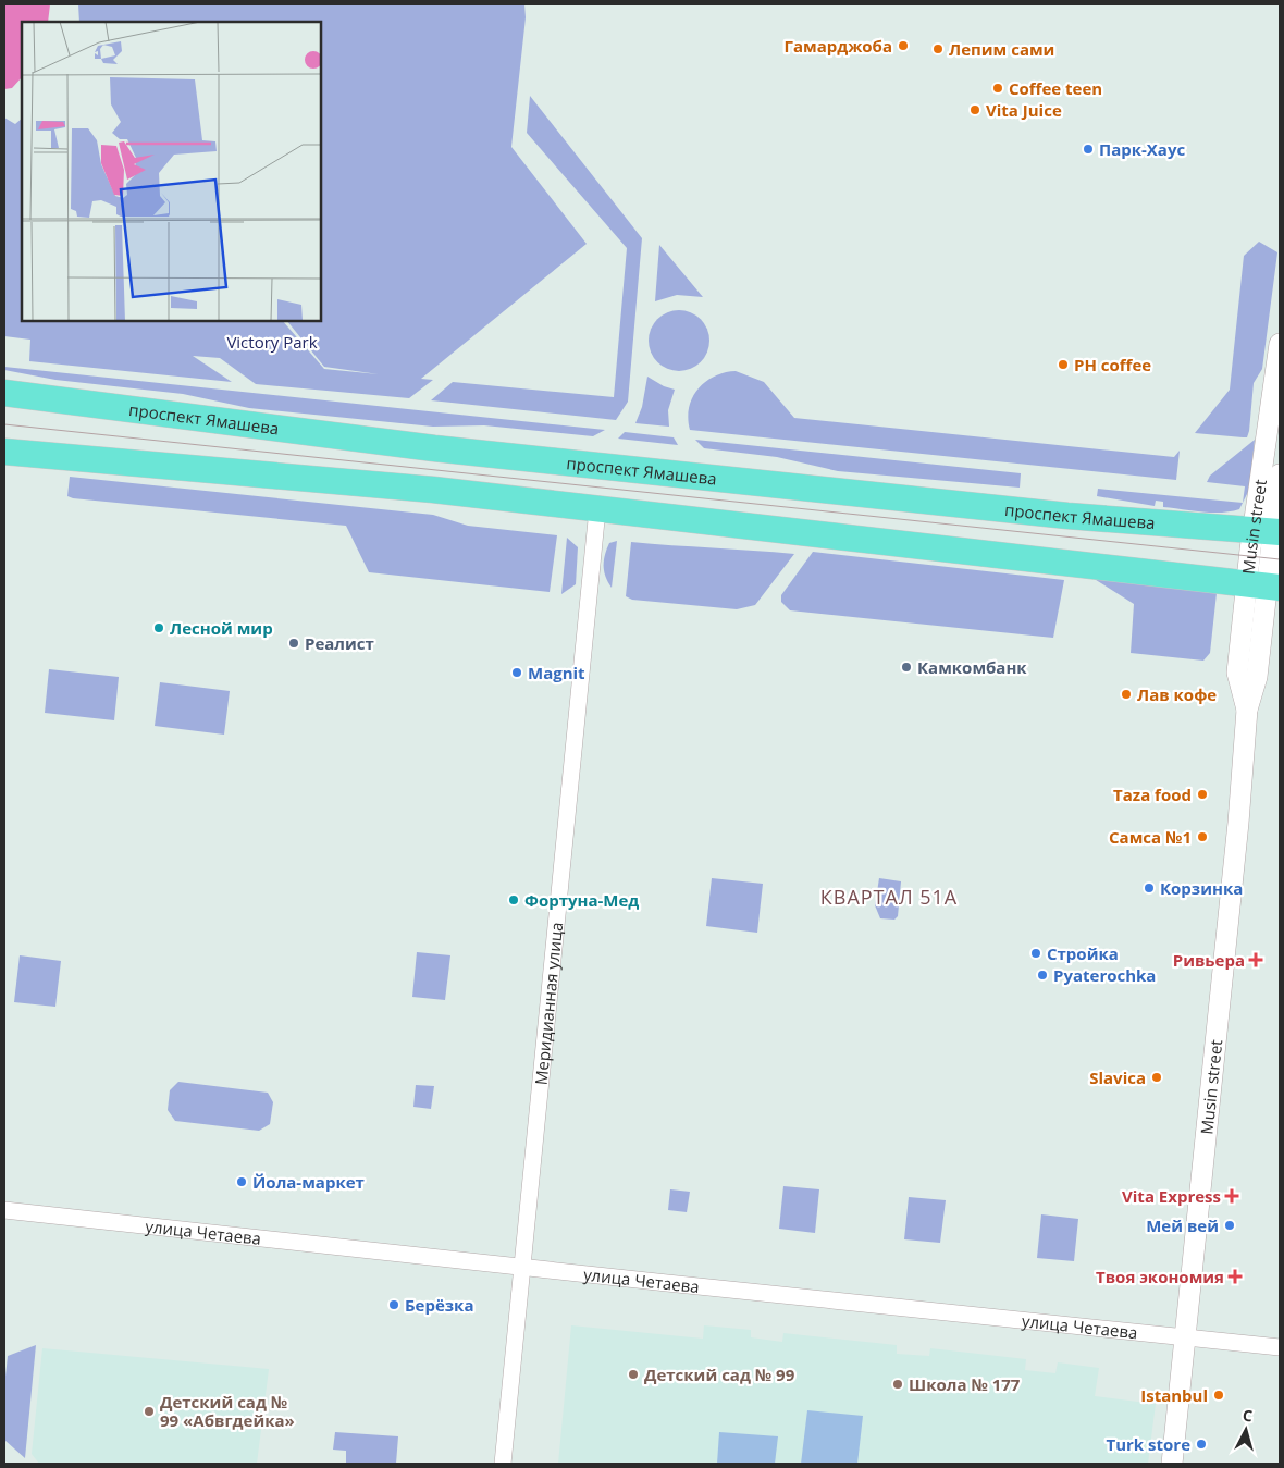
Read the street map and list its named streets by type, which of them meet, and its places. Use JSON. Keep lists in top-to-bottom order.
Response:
{
  "streets": {
    "main road": ["проспект Ямашева"],
    "street": ["Musin street", "Меридианная улица", "улица Четаева"]
  },
  "crossings": [
    ["проспект Ямашева", "Musin street"],
    ["Musin street", "улица Четаева"],
    ["Меридианная улица", "улица Четаева"]
  ],
  "districts": ["КВАРТАЛ 51А"],
  "parks": ["Victory Park"],
  "places": {
    "other": [
      "Гамарджоба",
      "Лепим сами",
      "Coffee teen",
      "Vita Juice",
      "Парк-Хаус",
      "PH coffee",
      "Лесной мир",
      "Реалист",
      "Камкомбанк",
      "Magnit",
      "Лав кофе",
      "Taza food",
      "Самса №1",
      "Корзинка",
      "Фортуна-Мед",
      "Стройка",
      "Pyaterochka",
      "Slavica",
      "Йола-маркет",
      "Мей вей",
      "Берёзка",
      "Детский сад № 99",
      "Школа № 177",
      "Istanbul",
      "Детский сад № 99 «Абвгдейка»",
      "Turk store"
    ],
    "health": ["Ривьера", "Vita Express", "Твоя экономия"]
  },
  "north": "top"
}
